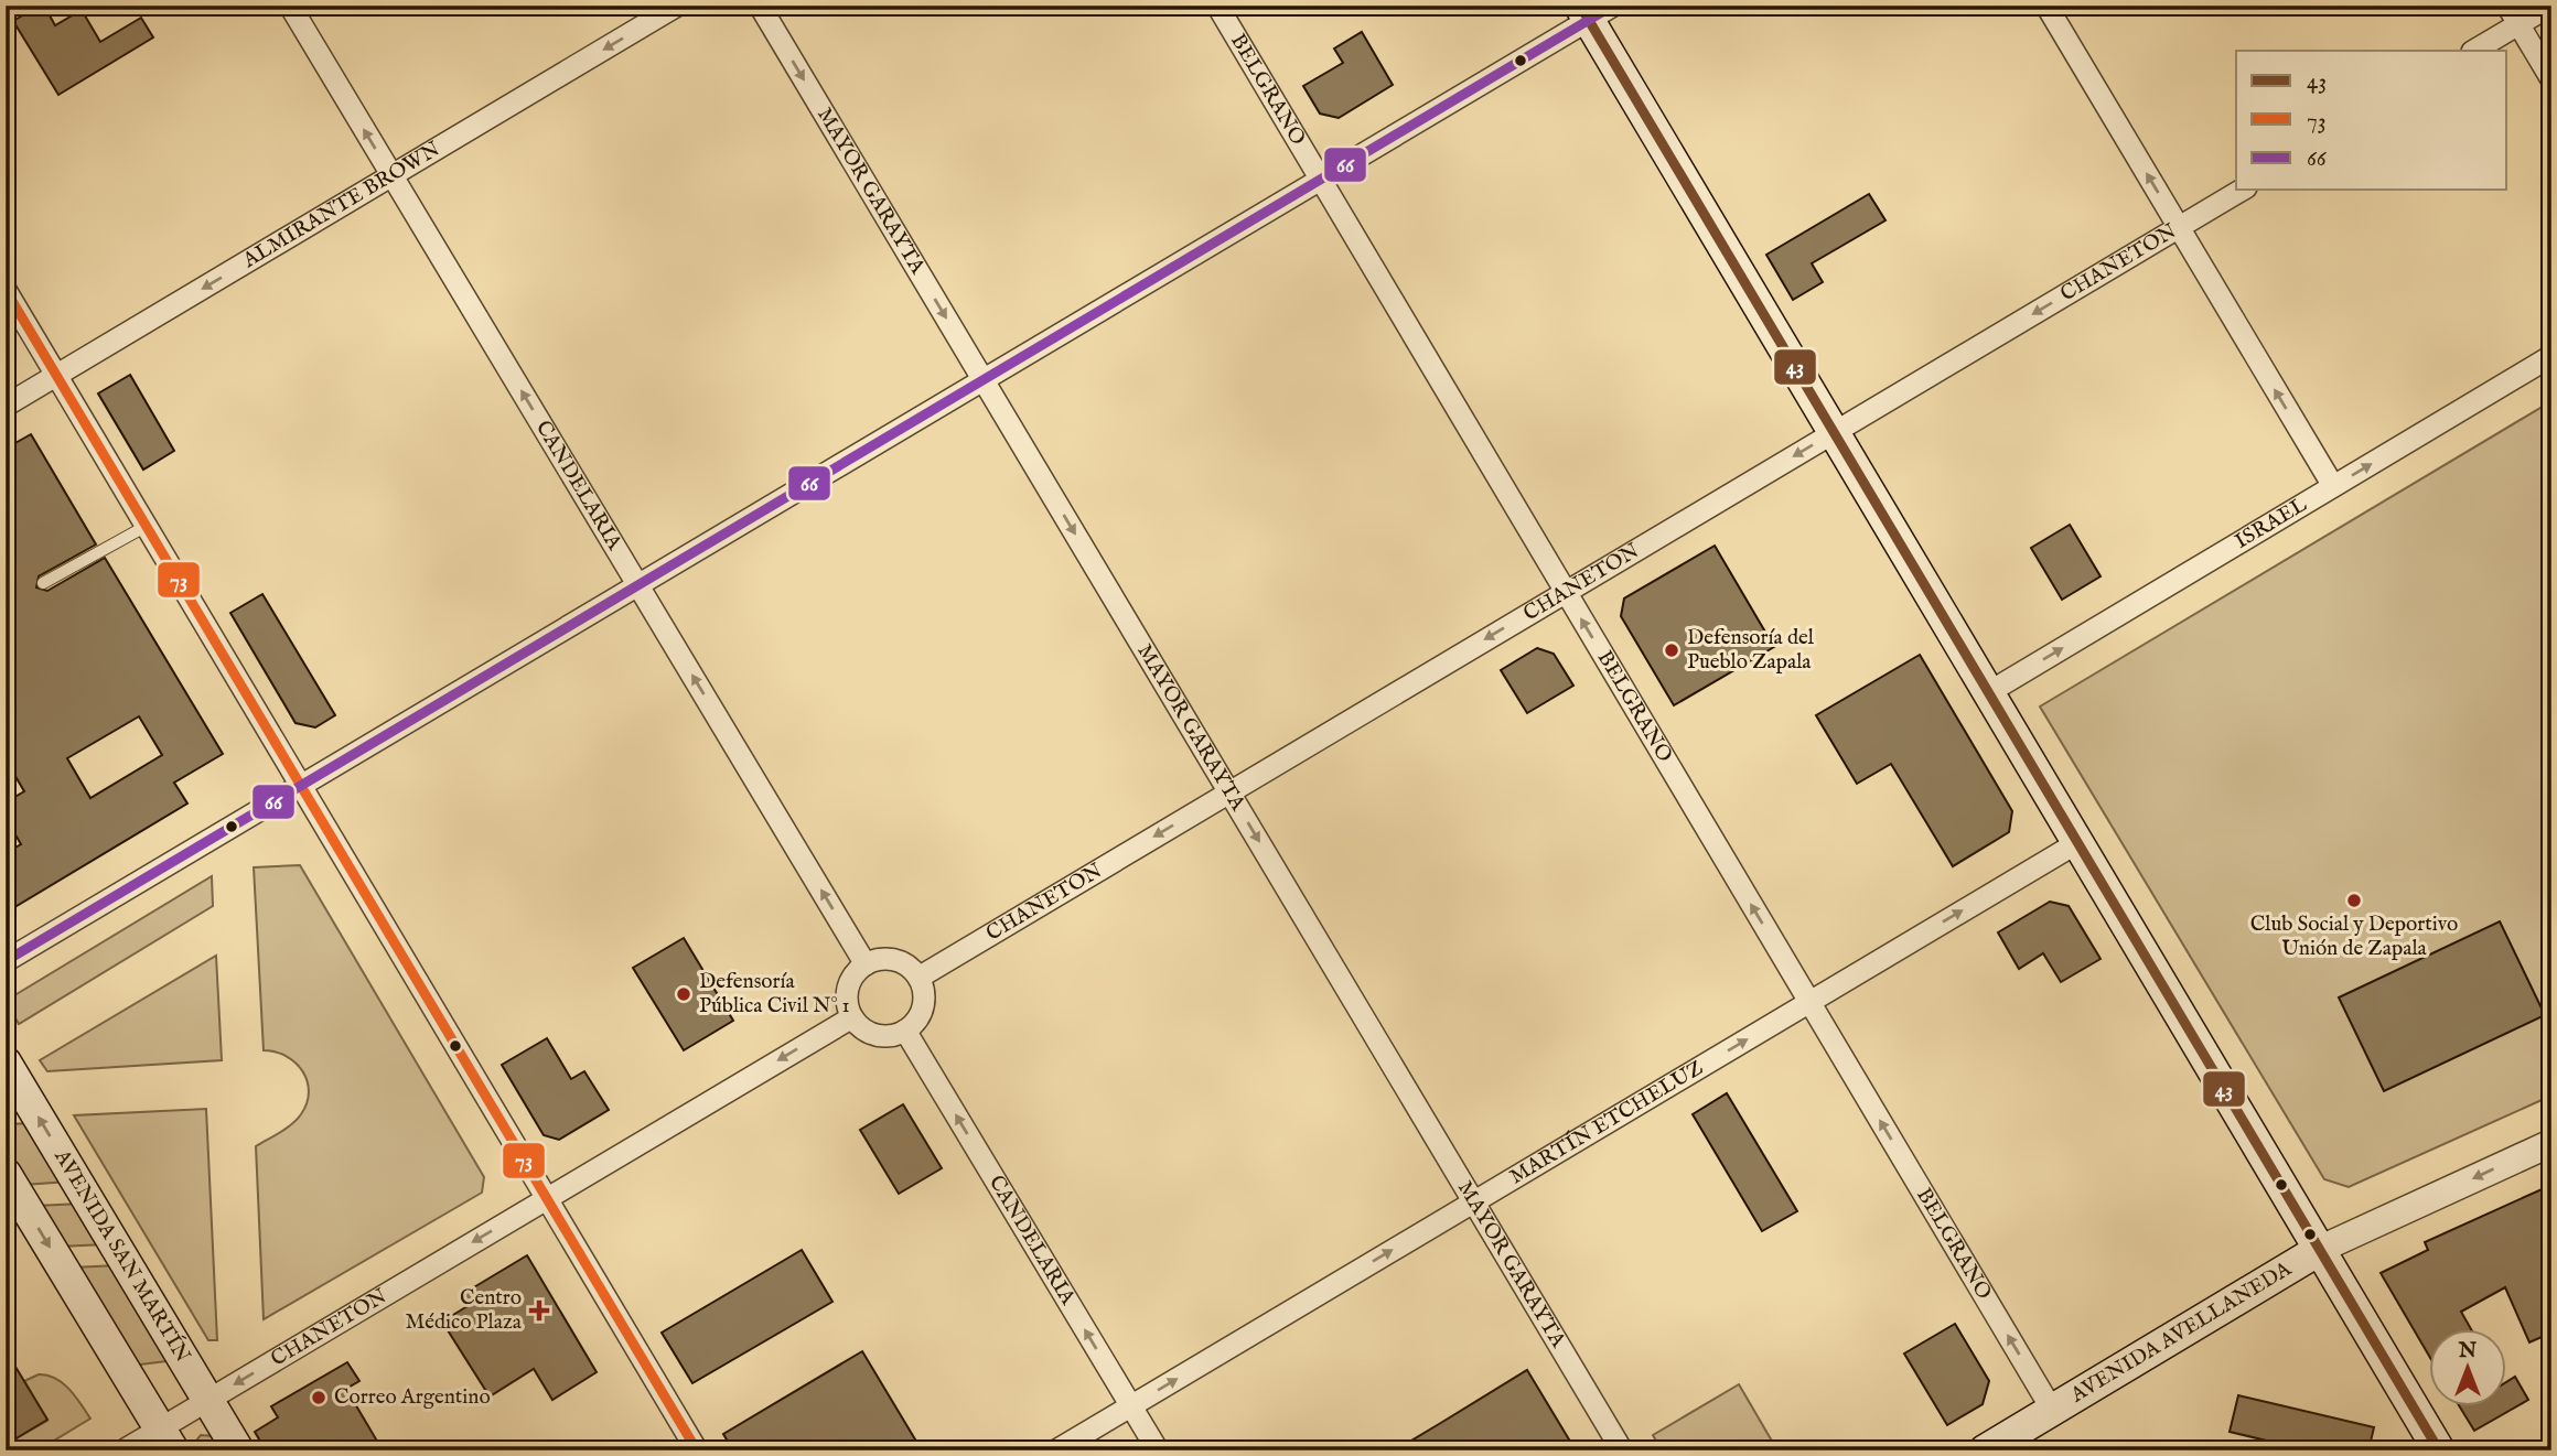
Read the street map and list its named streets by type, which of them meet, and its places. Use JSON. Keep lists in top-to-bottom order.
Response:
{
  "streets": {
    "main road": ["AVENIDA SAN MARTÍN", "AVENIDA AVELLANEDA"],
    "street": [
      "BELGRANO",
      "MAYOR GARAYTA",
      "ALMIRANTE BROWN",
      "CHANETON",
      "CANDELARIA",
      "ISRAEL",
      "MARTÍN ETCHELUZ"
    ]
  },
  "crossings": [
    ["BELGRANO", "CHANETON"],
    ["BELGRANO", "MARTÍN ETCHELUZ"],
    ["BELGRANO", "AVENIDA AVELLANEDA"],
    ["MAYOR GARAYTA", "CHANETON"],
    ["MAYOR GARAYTA", "MARTÍN ETCHELUZ"],
    ["ALMIRANTE BROWN", "CANDELARIA"],
    ["CHANETON", "CANDELARIA"],
    ["CHANETON", "AVENIDA SAN MARTÍN"],
    ["CANDELARIA", "MARTÍN ETCHELUZ"]
  ],
  "one_way": [
    "BELGRANO",
    "MAYOR GARAYTA",
    "ALMIRANTE BROWN",
    "CHANETON",
    "CANDELARIA",
    "ISRAEL",
    "MARTÍN ETCHELUZ",
    "AVENIDA AVELLANEDA"
  ],
  "places": {
    "other": [
      "Defensoría del Pueblo Zapala",
      "Club Social y Deportivo Unión de Zapala",
      "Defensoría Pública Civil N° 1",
      "Correo Argentino"
    ],
    "health": ["Centro Médico Plaza"]
  },
  "lines": ["transit line 43", "transit line 66", "transit line 73"],
  "legend": ["43", "73", "66"],
  "north": "top"
}
